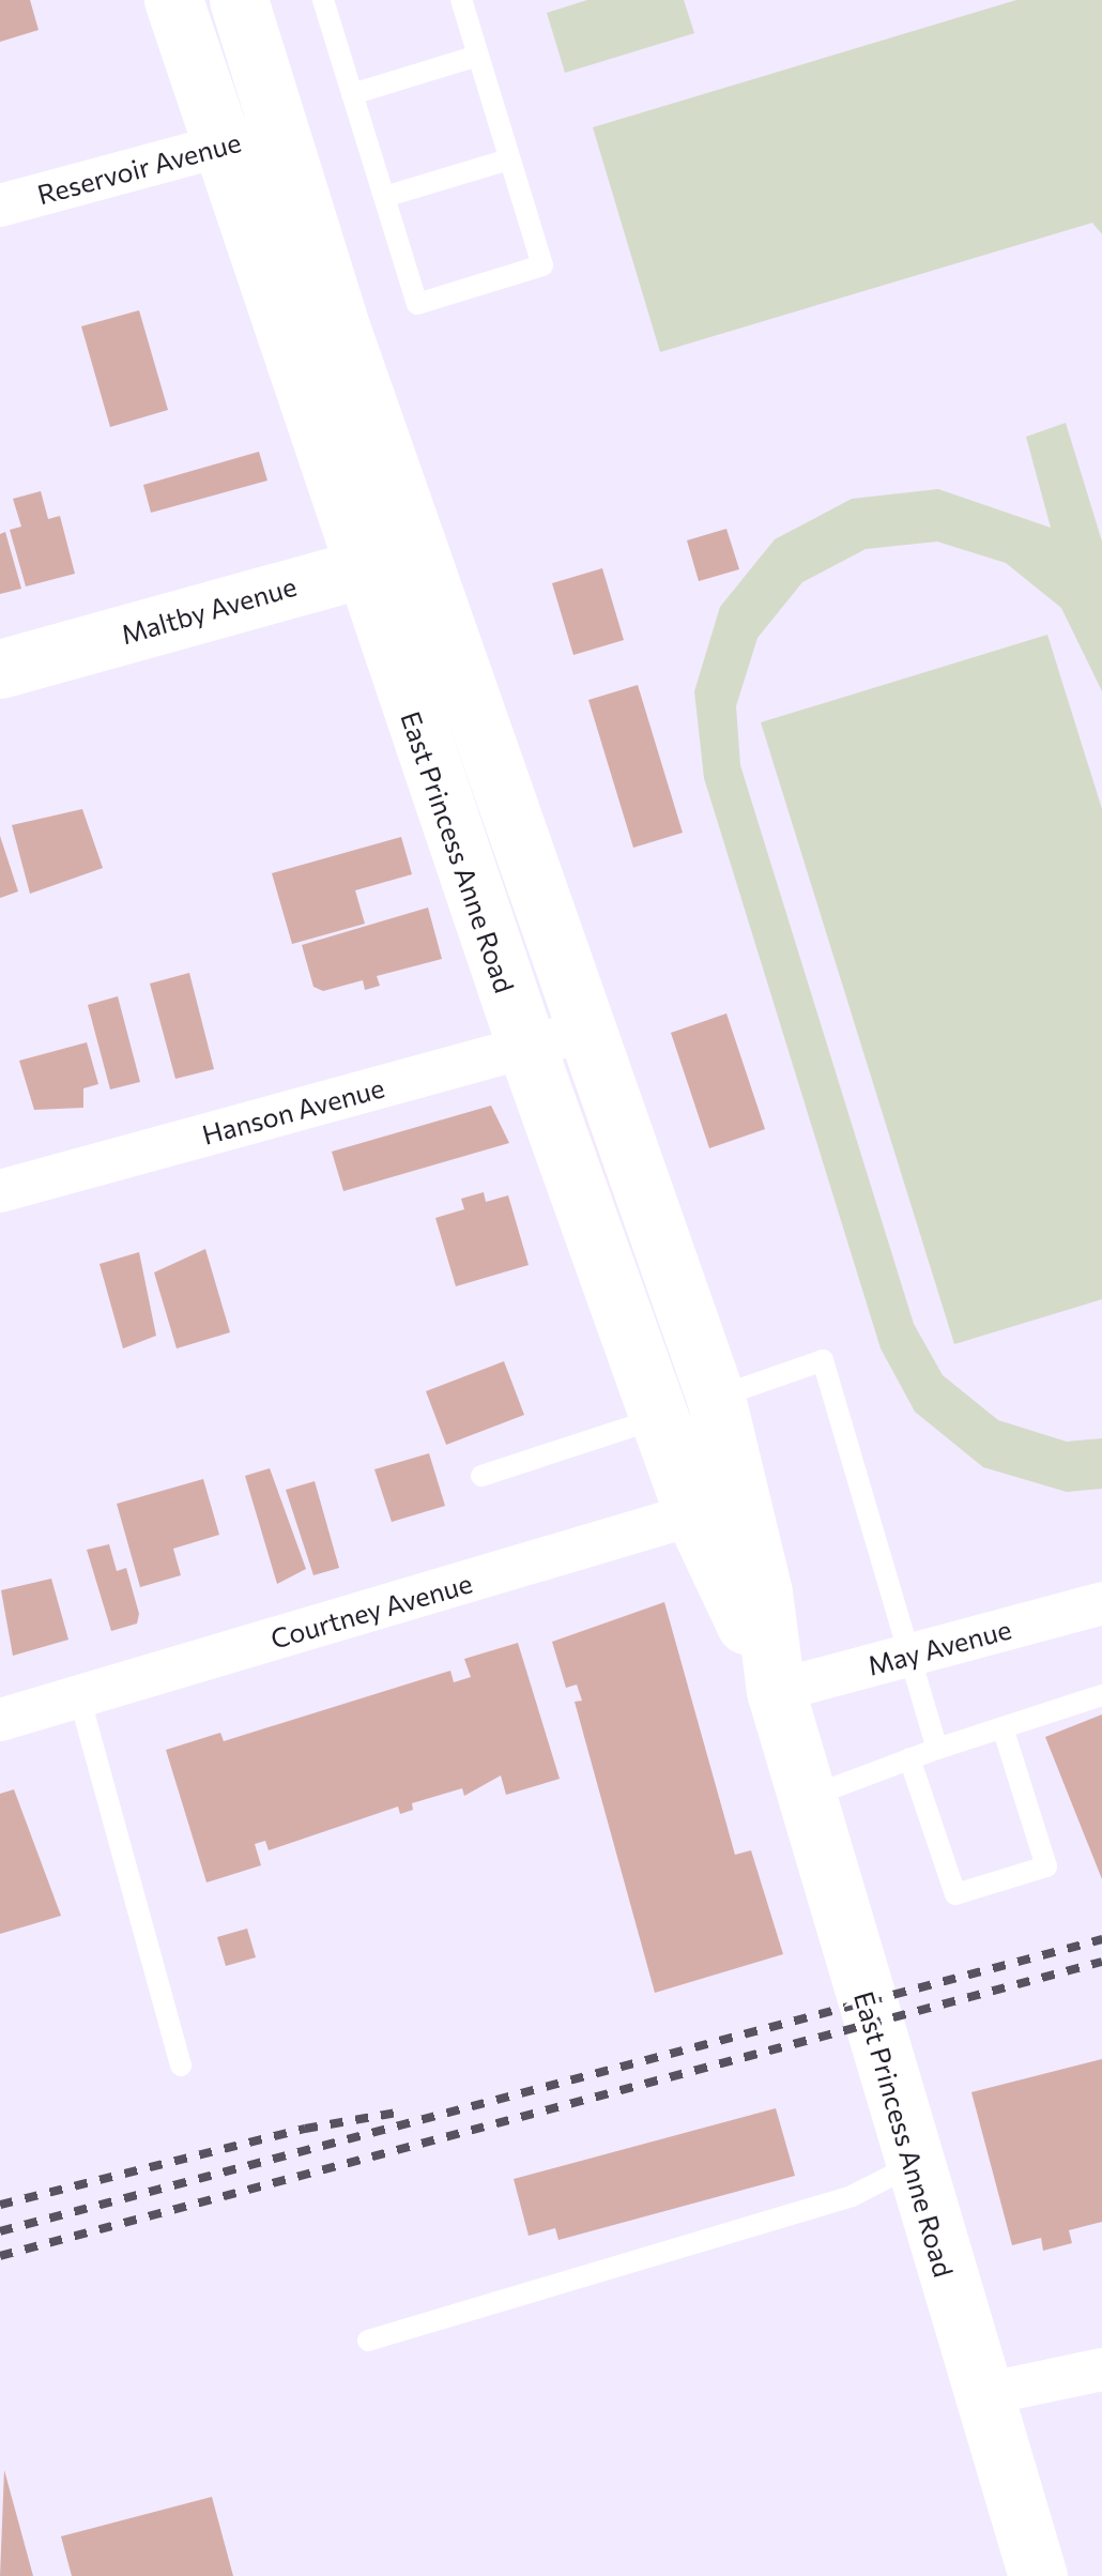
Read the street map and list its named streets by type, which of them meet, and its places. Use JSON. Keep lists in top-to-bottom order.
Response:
{
  "streets": {
    "main road": ["Maltby Avenue", "East Princess Anne Road"],
    "street": [
      "Reservoir Avenue",
      "Hanson Avenue",
      "Courtney Avenue",
      "May Avenue"
    ]
  },
  "crossings": [
    ["Reservoir Avenue", "East Princess Anne Road"],
    ["Maltby Avenue", "East Princess Anne Road"],
    ["East Princess Anne Road", "Hanson Avenue"],
    ["East Princess Anne Road", "Courtney Avenue"],
    ["East Princess Anne Road", "May Avenue"]
  ]
}
